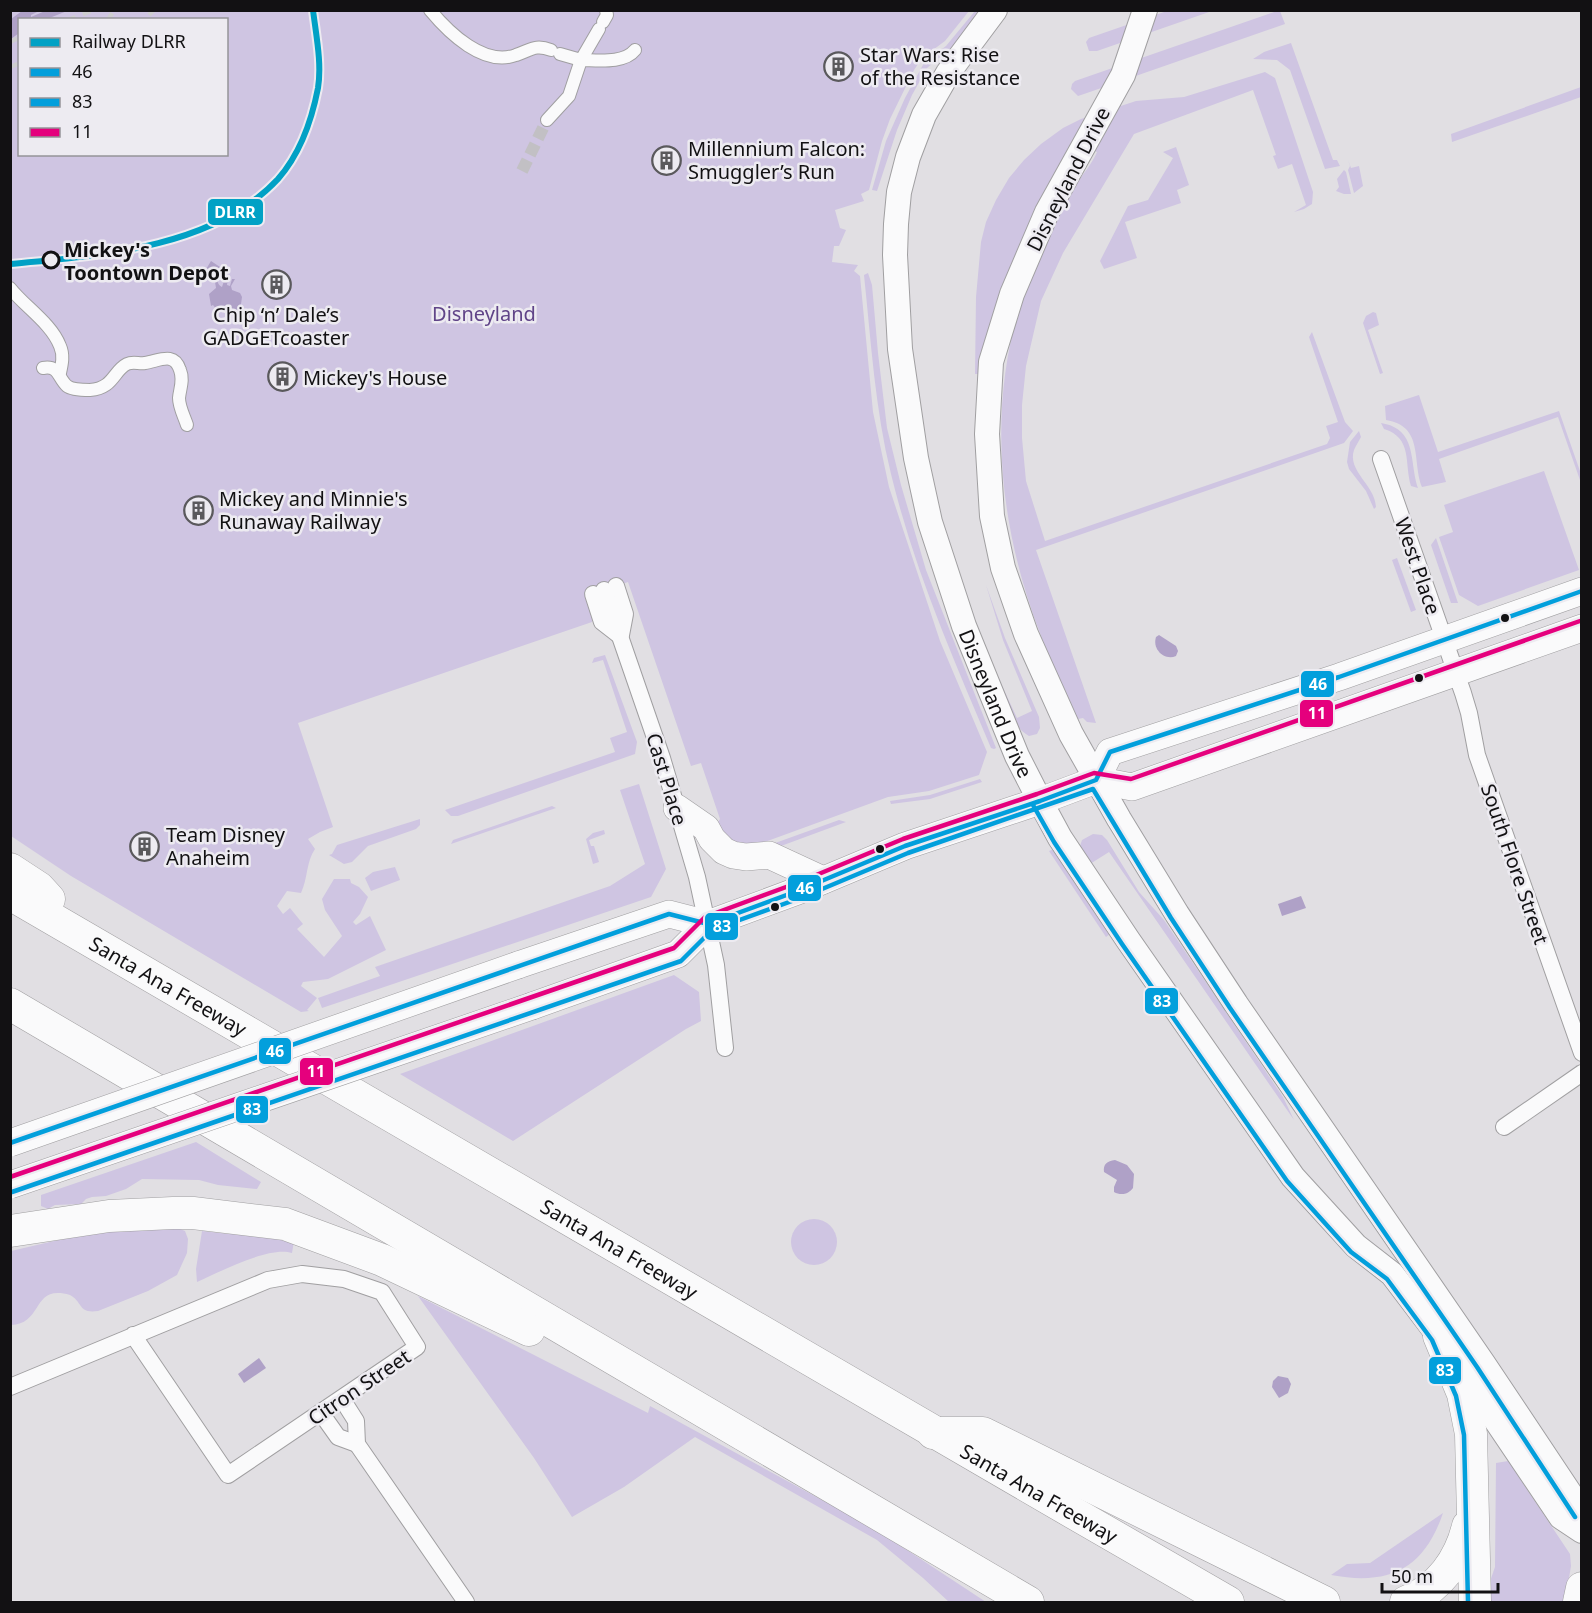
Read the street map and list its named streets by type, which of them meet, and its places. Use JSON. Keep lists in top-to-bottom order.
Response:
{
  "streets": {
    "highway": ["Santa Ana Freeway"],
    "main road": ["Disneyland Drive"],
    "street": [
      "West Place",
      "Cast Place",
      "South Flore Street",
      "Citron Street"
    ]
  },
  "crossings": [
    ["West Place", "South Flore Street"]
  ],
  "parks": ["Disneyland"],
  "places": {
    "building": [
      "Star Wars: Rise of the Resistance",
      "Millennium Falcon: Smuggler’s Run",
      "Chip ‘n’ Dale’s GADGETcoaster",
      "Mickey's House",
      "Mickey and Minnie's Runaway Railway",
      "Team Disney Anaheim"
    ],
    "other": ["Mickey's Toontown Depot"]
  },
  "lines": [
    "rail line DLRR",
    "transit line 46",
    "transit line 11",
    "transit line 83"
  ],
  "legend": [
    "Railway DLRR",
    "46",
    "83",
    "11"
  ],
  "scale_bar": "50 m"
}
